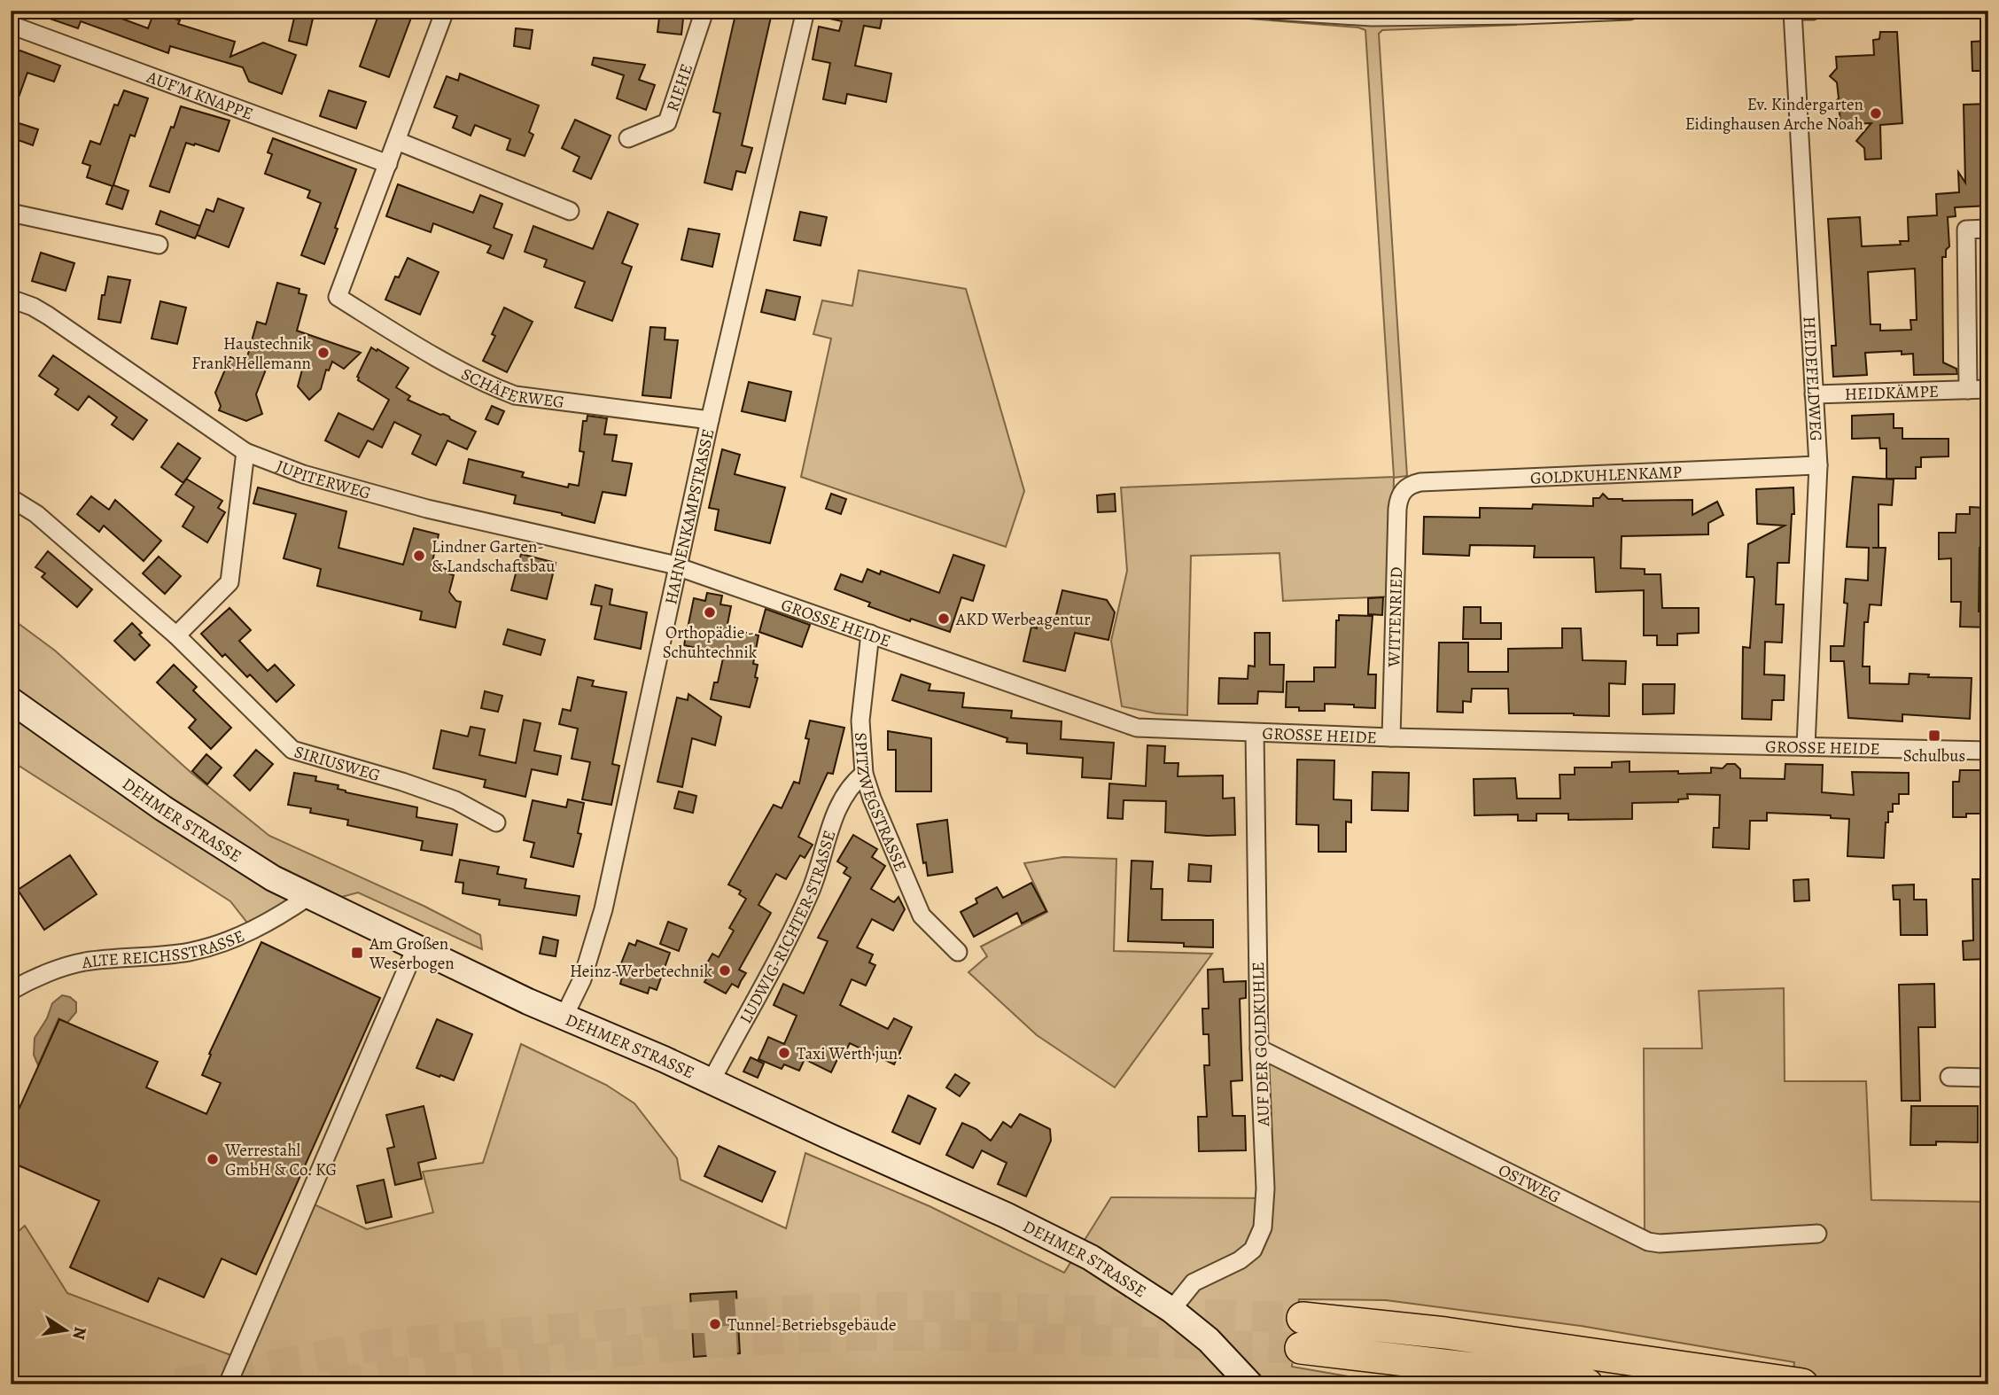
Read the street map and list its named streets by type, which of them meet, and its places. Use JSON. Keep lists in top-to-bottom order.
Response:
{
  "streets": {
    "street": [
      "RIEHE",
      "AUF'M KNAPPE",
      "HEIDEFELDWEG",
      "SCHÄFERWEG",
      "HEIDKÄMPE",
      "GOLDKUHLENKAMP",
      "JUPITERWEG",
      "HAHNENKAMPSTRASSE",
      "WITTENRIED",
      "GROSSE HEIDE",
      "SIRIUSWEG",
      "SPITZWEGSTRASSE",
      "DEHMER STRASSE",
      "LUDWIG-RICHTER-STRASSE",
      "ALTE REICHSSTRASSE",
      "AUF DER GOLDKUHLE",
      "OSTWEG"
    ]
  },
  "crossings": [
    ["AUF'M KNAPPE", "SCHÄFERWEG"],
    ["HEIDEFELDWEG", "HEIDKÄMPE"],
    ["HEIDEFELDWEG", "GOLDKUHLENKAMP"],
    ["HEIDEFELDWEG", "GROSSE HEIDE"],
    ["SCHÄFERWEG", "HAHNENKAMPSTRASSE"],
    ["GOLDKUHLENKAMP", "WITTENRIED"],
    ["JUPITERWEG", "HAHNENKAMPSTRASSE"],
    ["JUPITERWEG", "GROSSE HEIDE"],
    ["HAHNENKAMPSTRASSE", "GROSSE HEIDE"],
    ["HAHNENKAMPSTRASSE", "DEHMER STRASSE"],
    ["WITTENRIED", "GROSSE HEIDE"],
    ["GROSSE HEIDE", "SPITZWEGSTRASSE"],
    ["GROSSE HEIDE", "AUF DER GOLDKUHLE"],
    ["SPITZWEGSTRASSE", "LUDWIG-RICHTER-STRASSE"],
    ["DEHMER STRASSE", "LUDWIG-RICHTER-STRASSE"],
    ["DEHMER STRASSE", "ALTE REICHSSTRASSE"],
    ["DEHMER STRASSE", "AUF DER GOLDKUHLE"],
    ["AUF DER GOLDKUHLE", "OSTWEG"]
  ],
  "places": {
    "other": [
      "Ev. Kindergarten Eidinghausen Arche Noah",
      "Haustechnik Frank Hellemann",
      "Lindner Garten- & Landschaftsbau",
      "Orthopädie - Schuhtechnik",
      "AKD Werbeagentur",
      "Heinz-Werbetechnik",
      "Taxi Werth jun.",
      "Werrestahl GmbH & Co. KG",
      "Tunnel-Betriebsgebäude"
    ],
    "transit": ["Schulbus", "Am Großen Weserbogen"]
  },
  "north": "right"
}
